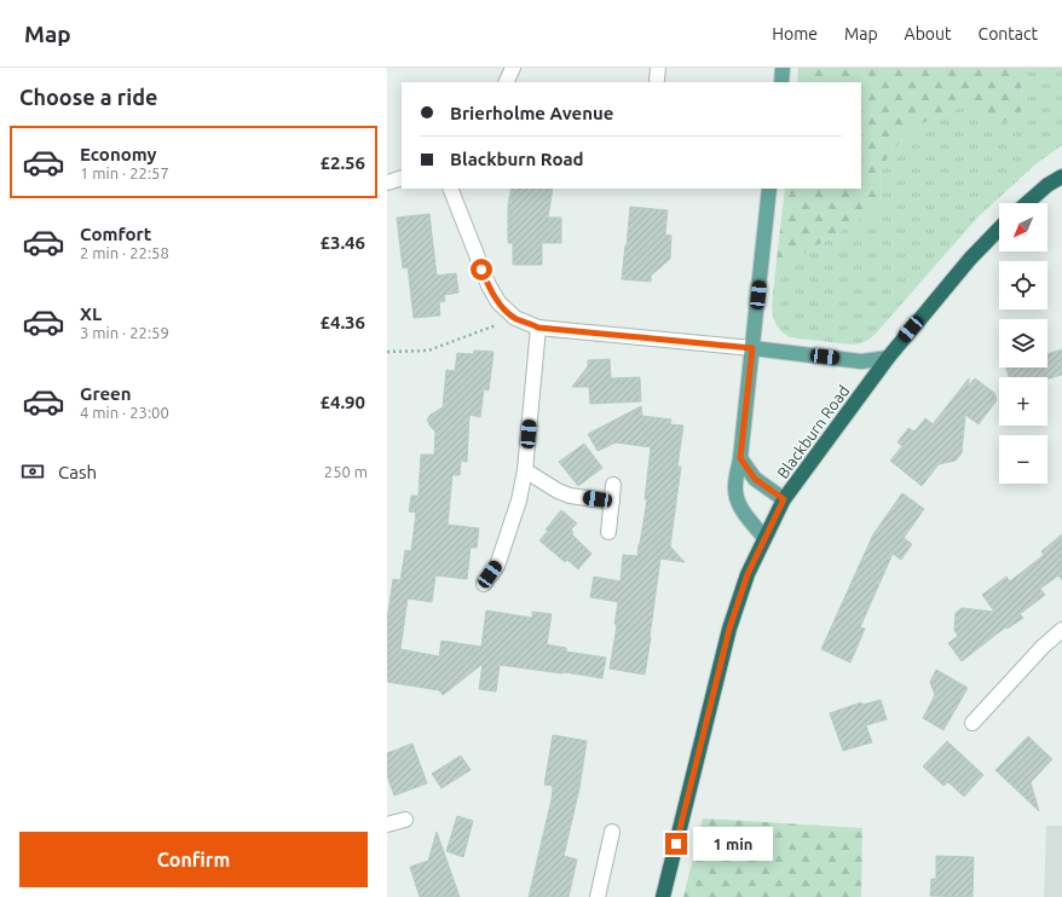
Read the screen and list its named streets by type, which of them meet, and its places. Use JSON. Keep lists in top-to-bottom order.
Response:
{
  "streets": {
    "highway": ["Blackburn Road"]
  },
  "north": "bottom left",
  "page": {
    "header": "Map",
    "nav": [
      "Home",
      "Map",
      "About",
      "Contact"
    ],
    "heading": "Choose a ride",
    "banner": ["Brierholme Avenue", "Blackburn Road"],
    "list": [
      {
        "name": "Economy",
        "note": "1 min · 22:57",
        "value": "£2.56"
      },
      {
        "name": "Comfort",
        "note": "2 min · 22:58",
        "value": "£3.46"
      },
      {
        "name": "XL",
        "note": "3 min · 22:59",
        "value": "£4.36"
      },
      {
        "name": "Green",
        "note": "4 min · 23:00",
        "value": "£4.90"
      }
    ],
    "map_buttons": ["+", "−"],
    "pay": ["Cash", "250 m"],
    "buttons": "Confirm",
    "bubble": "1 min"
  }
}
